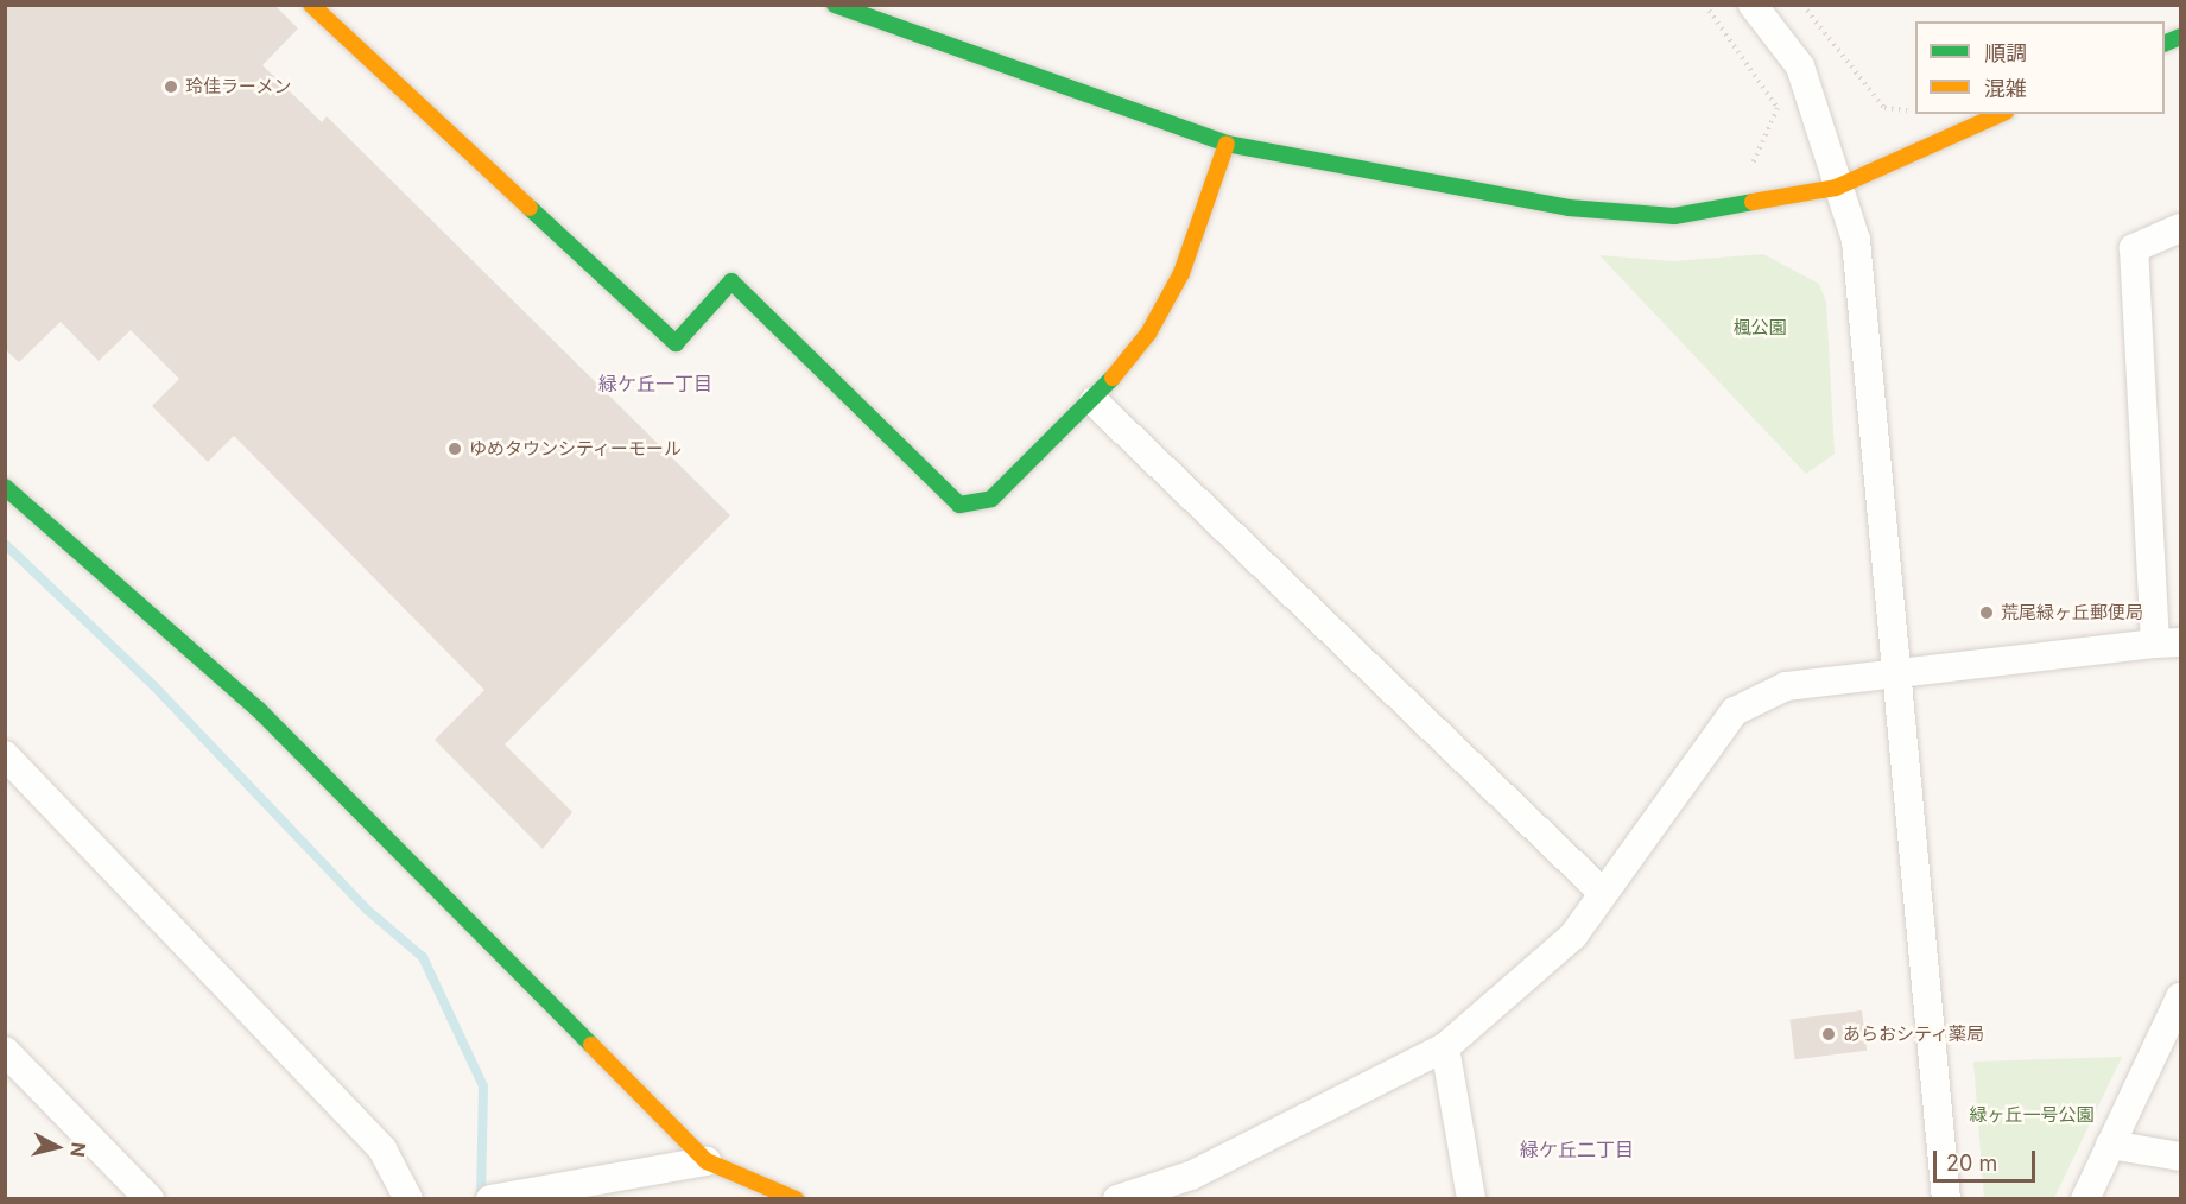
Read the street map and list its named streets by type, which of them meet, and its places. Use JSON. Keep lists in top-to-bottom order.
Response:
{
  "districts": ["緑ケ丘一丁目", "緑ケ丘二丁目"],
  "parks": ["楓公園", "緑ヶ丘一号公園"],
  "places": [
    "玲佳ラーメン",
    "ゆめタウンシティーモール",
    "荒尾緑ヶ丘郵便局",
    "あらおシティ薬局"
  ],
  "legend": ["順調", "混雑"],
  "scale_bar": "20 m",
  "north": "right"
}
